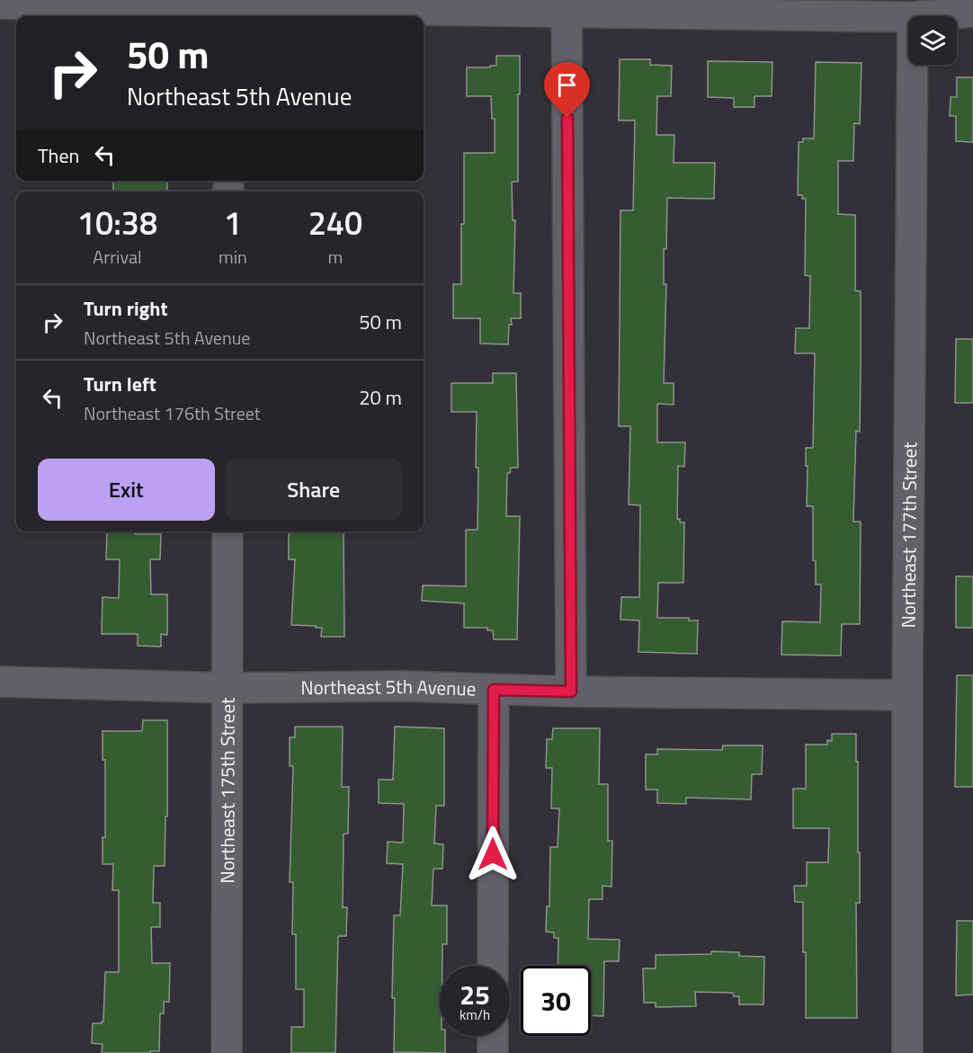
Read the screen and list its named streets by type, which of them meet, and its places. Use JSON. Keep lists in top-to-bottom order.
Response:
{
  "streets": {
    "street": ["Northeast 177th Street", "Northeast 5th Avenue", "Northeast 175th Street"]
  },
  "crossings": [
    ["Northeast 177th Street", "Northeast 5th Avenue"],
    ["Northeast 5th Avenue", "Northeast 175th Street"]
  ],
  "page": {
    "turn": ["50 m", "Northeast 5th Avenue"],
    "then": "Then",
    "eta": [
      "10:38",
      "Arrival",
      "1",
      "min",
      "240",
      "m"
    ],
    "list": [
      {
        "name": "Turn right",
        "note": "Northeast 5th Avenue",
        "value": "50 m"
      },
      {
        "name": "Turn left",
        "note": "Northeast 176th Street",
        "value": "20 m"
      }
    ],
    "buttons": ["Exit", "Share"],
    "speed": "25 km/h",
    "limit": "30"
  }
}
